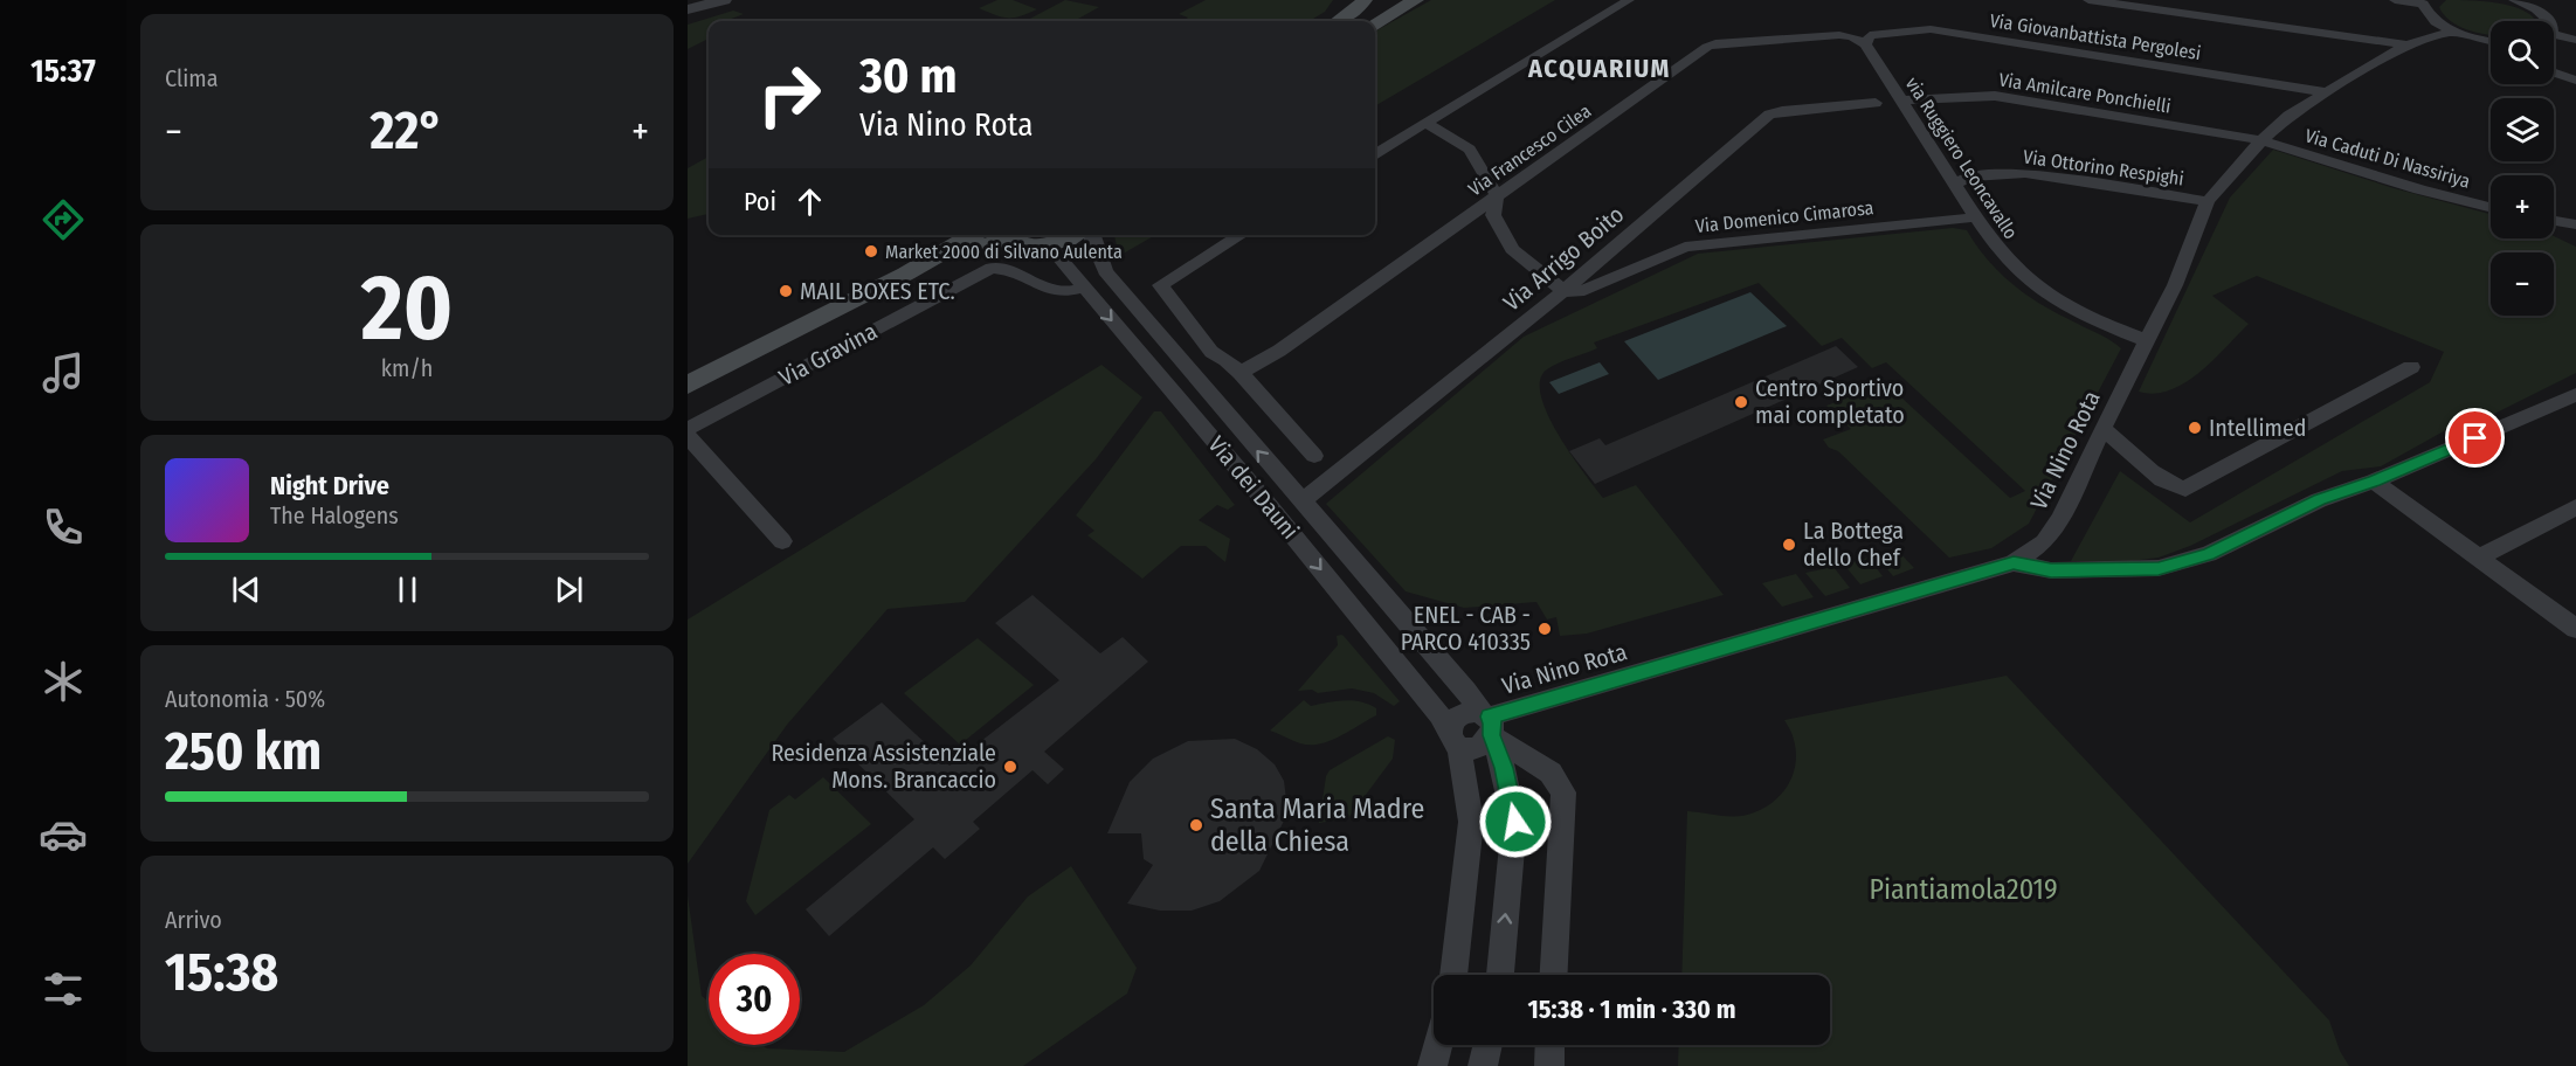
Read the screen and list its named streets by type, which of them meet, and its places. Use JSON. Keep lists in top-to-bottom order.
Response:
{
  "streets": {
    "main road": ["Via Gravina"],
    "street": [
      "Via Giovanbattista Pergolesi",
      "Via Amilcare Ponchielli",
      "Via Francesco Cilea",
      "via Ruggiero Leoncavallo",
      "Via Caduti Di Nassiriya",
      "Via Ottorino Respighi",
      "Via Domenico Cimarosa",
      "Via Arrigo Boito",
      "Via Nino Rota",
      "Via dei Dauni"
    ]
  },
  "crossings": [
    ["Via Giovanbattista Pergolesi", "Via Francesco Cilea"],
    ["Via Giovanbattista Pergolesi", "via Ruggiero Leoncavallo"],
    ["Via Giovanbattista Pergolesi", "Via Nino Rota"],
    ["Via Amilcare Ponchielli", "via Ruggiero Leoncavallo"],
    ["Via Amilcare Ponchielli", "Via Caduti Di Nassiriya"],
    ["Via Amilcare Ponchielli", "Via Nino Rota"],
    ["Via Francesco Cilea", "via Ruggiero Leoncavallo"],
    ["via Ruggiero Leoncavallo", "Via Ottorino Respighi"],
    ["via Ruggiero Leoncavallo", "Via Domenico Cimarosa"],
    ["via Ruggiero Leoncavallo", "Via Nino Rota"],
    ["Via Caduti Di Nassiriya", "Via Nino Rota"],
    ["Via Ottorino Respighi", "Via Nino Rota"],
    ["Via Domenico Cimarosa", "Via Arrigo Boito"],
    ["Via Arrigo Boito", "Via dei Dauni"],
    ["Via Gravina", "Via dei Dauni"],
    ["Via Nino Rota", "Via dei Dauni"]
  ],
  "districts": ["ACQUARIUM"],
  "parks": ["Piantiamola2019"],
  "places": [
    "Market 2000 di Silvano Aulenta",
    "MAIL BOXES ETC.",
    "Centro Sportivo mai completato",
    "Intellimed",
    "La Bottega dello Chef",
    "ENEL - CAB - PARCO 410335",
    "Residenza Assistenziale Mons. Brancaccio",
    "Santa Maria Madre della Chiesa"
  ],
  "page": {
    "tabs": "15:37",
    "tile": [
      "Clima",
      ["20", "km/h"],
      ["Autonomia · 50%", "250 km"],
      ["Arrivo", "15:38"]
    ],
    "map_buttons": ["+", "−"],
    "turn": ["30 m", "Via Nino Rota"],
    "heat": ["−", "22°", "+"],
    "then": "Poi",
    "song": ["Night Drive", "The Halogens"],
    "limit": "30",
    "trip": "15:38 · 1 min · 330 m"
  }
}
